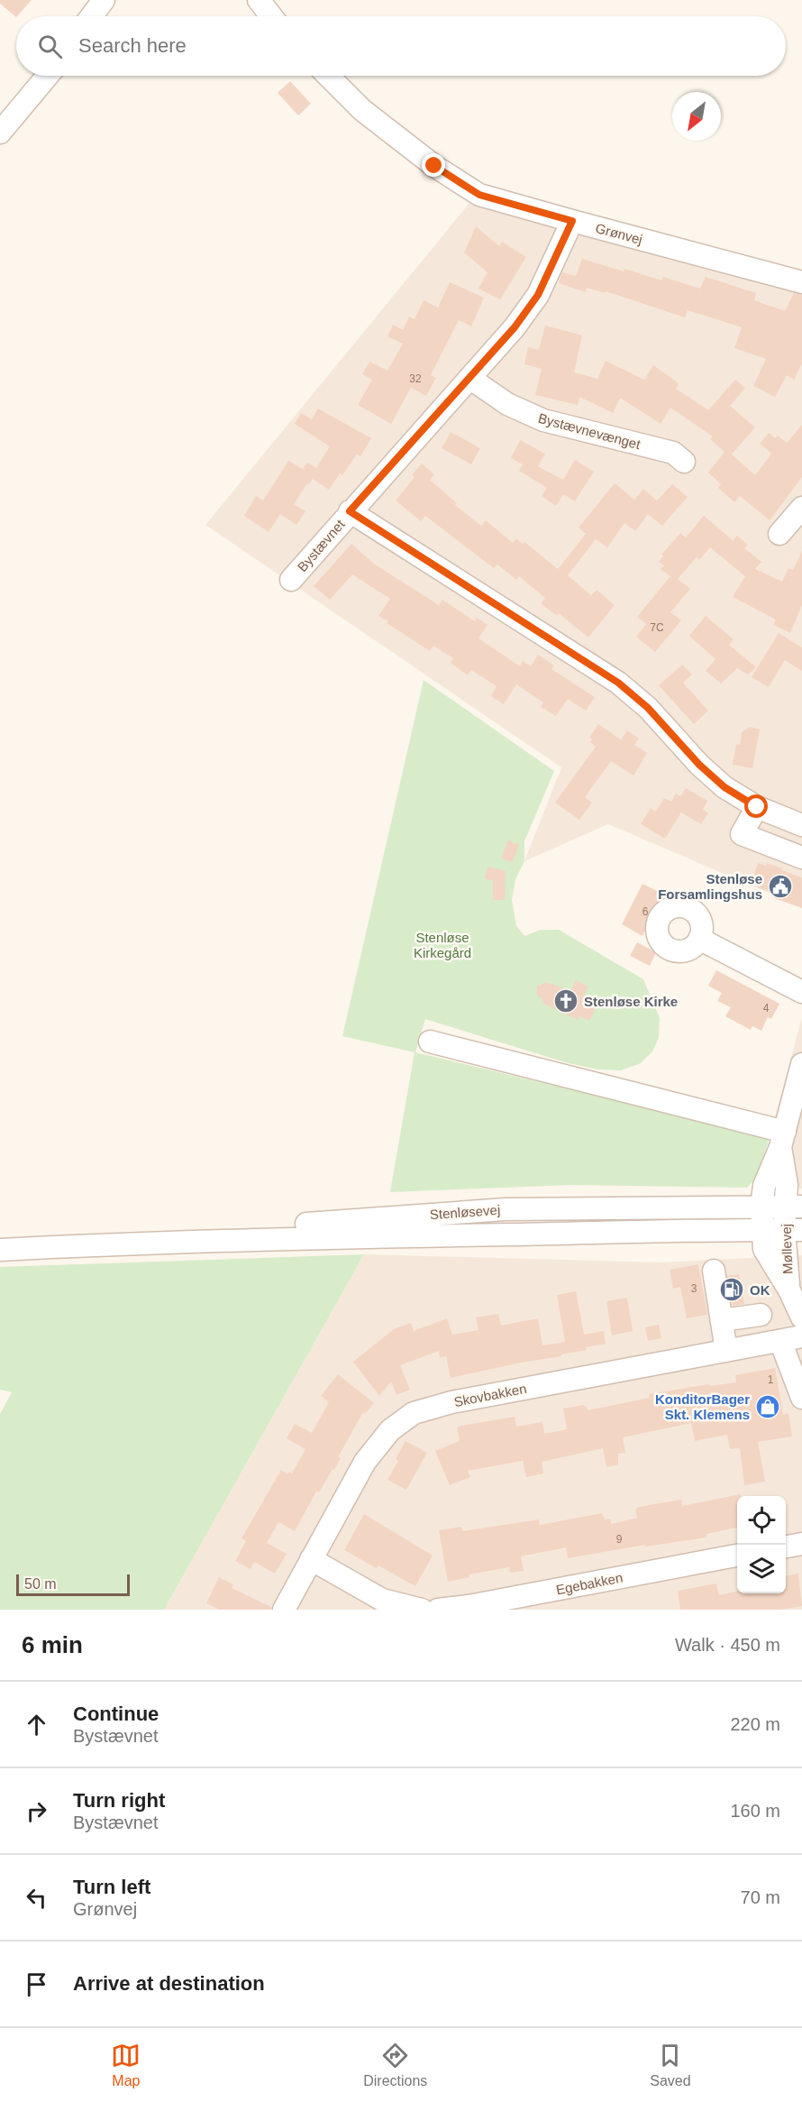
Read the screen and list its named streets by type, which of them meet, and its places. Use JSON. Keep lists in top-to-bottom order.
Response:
{
  "streets": {
    "street": [
      "Grønvej",
      "Bystævnevænget",
      "Bystævnet",
      "Stenløsevej",
      "Møllevej",
      "Skovbakken",
      "Egebakken"
    ]
  },
  "crossings": [
    ["Grønvej", "Bystævnet"],
    ["Bystævnevænget", "Bystævnet"],
    ["Stenløsevej", "Møllevej"]
  ],
  "parks": ["Stenløse Kirkegård"],
  "places": {
    "public building": ["Stenløse Forsamlingshus"],
    "church": ["Stenløse Kirke"],
    "fuel station": ["OK"],
    "shop": ["KonditorBager Skt. Klemens"]
  },
  "house_numbers": [
    "32",
    "7C",
    "6",
    "4",
    "3",
    "1",
    "9"
  ],
  "scale_bar": "50 m",
  "north": "bottom left",
  "page": {
    "search": "Search here",
    "scale": "50 m",
    "heading": ["6 min", "Walk · 450 m"],
    "list": [
      ["Continue", "Bystævnet", "220 m"],
      ["Turn right", "Bystævnet", "160 m"],
      ["Turn left", "Grønvej", "70 m"],
      "Arrive at destination"
    ],
    "nav": ["Map", "Directions", "Saved"]
  }
}
